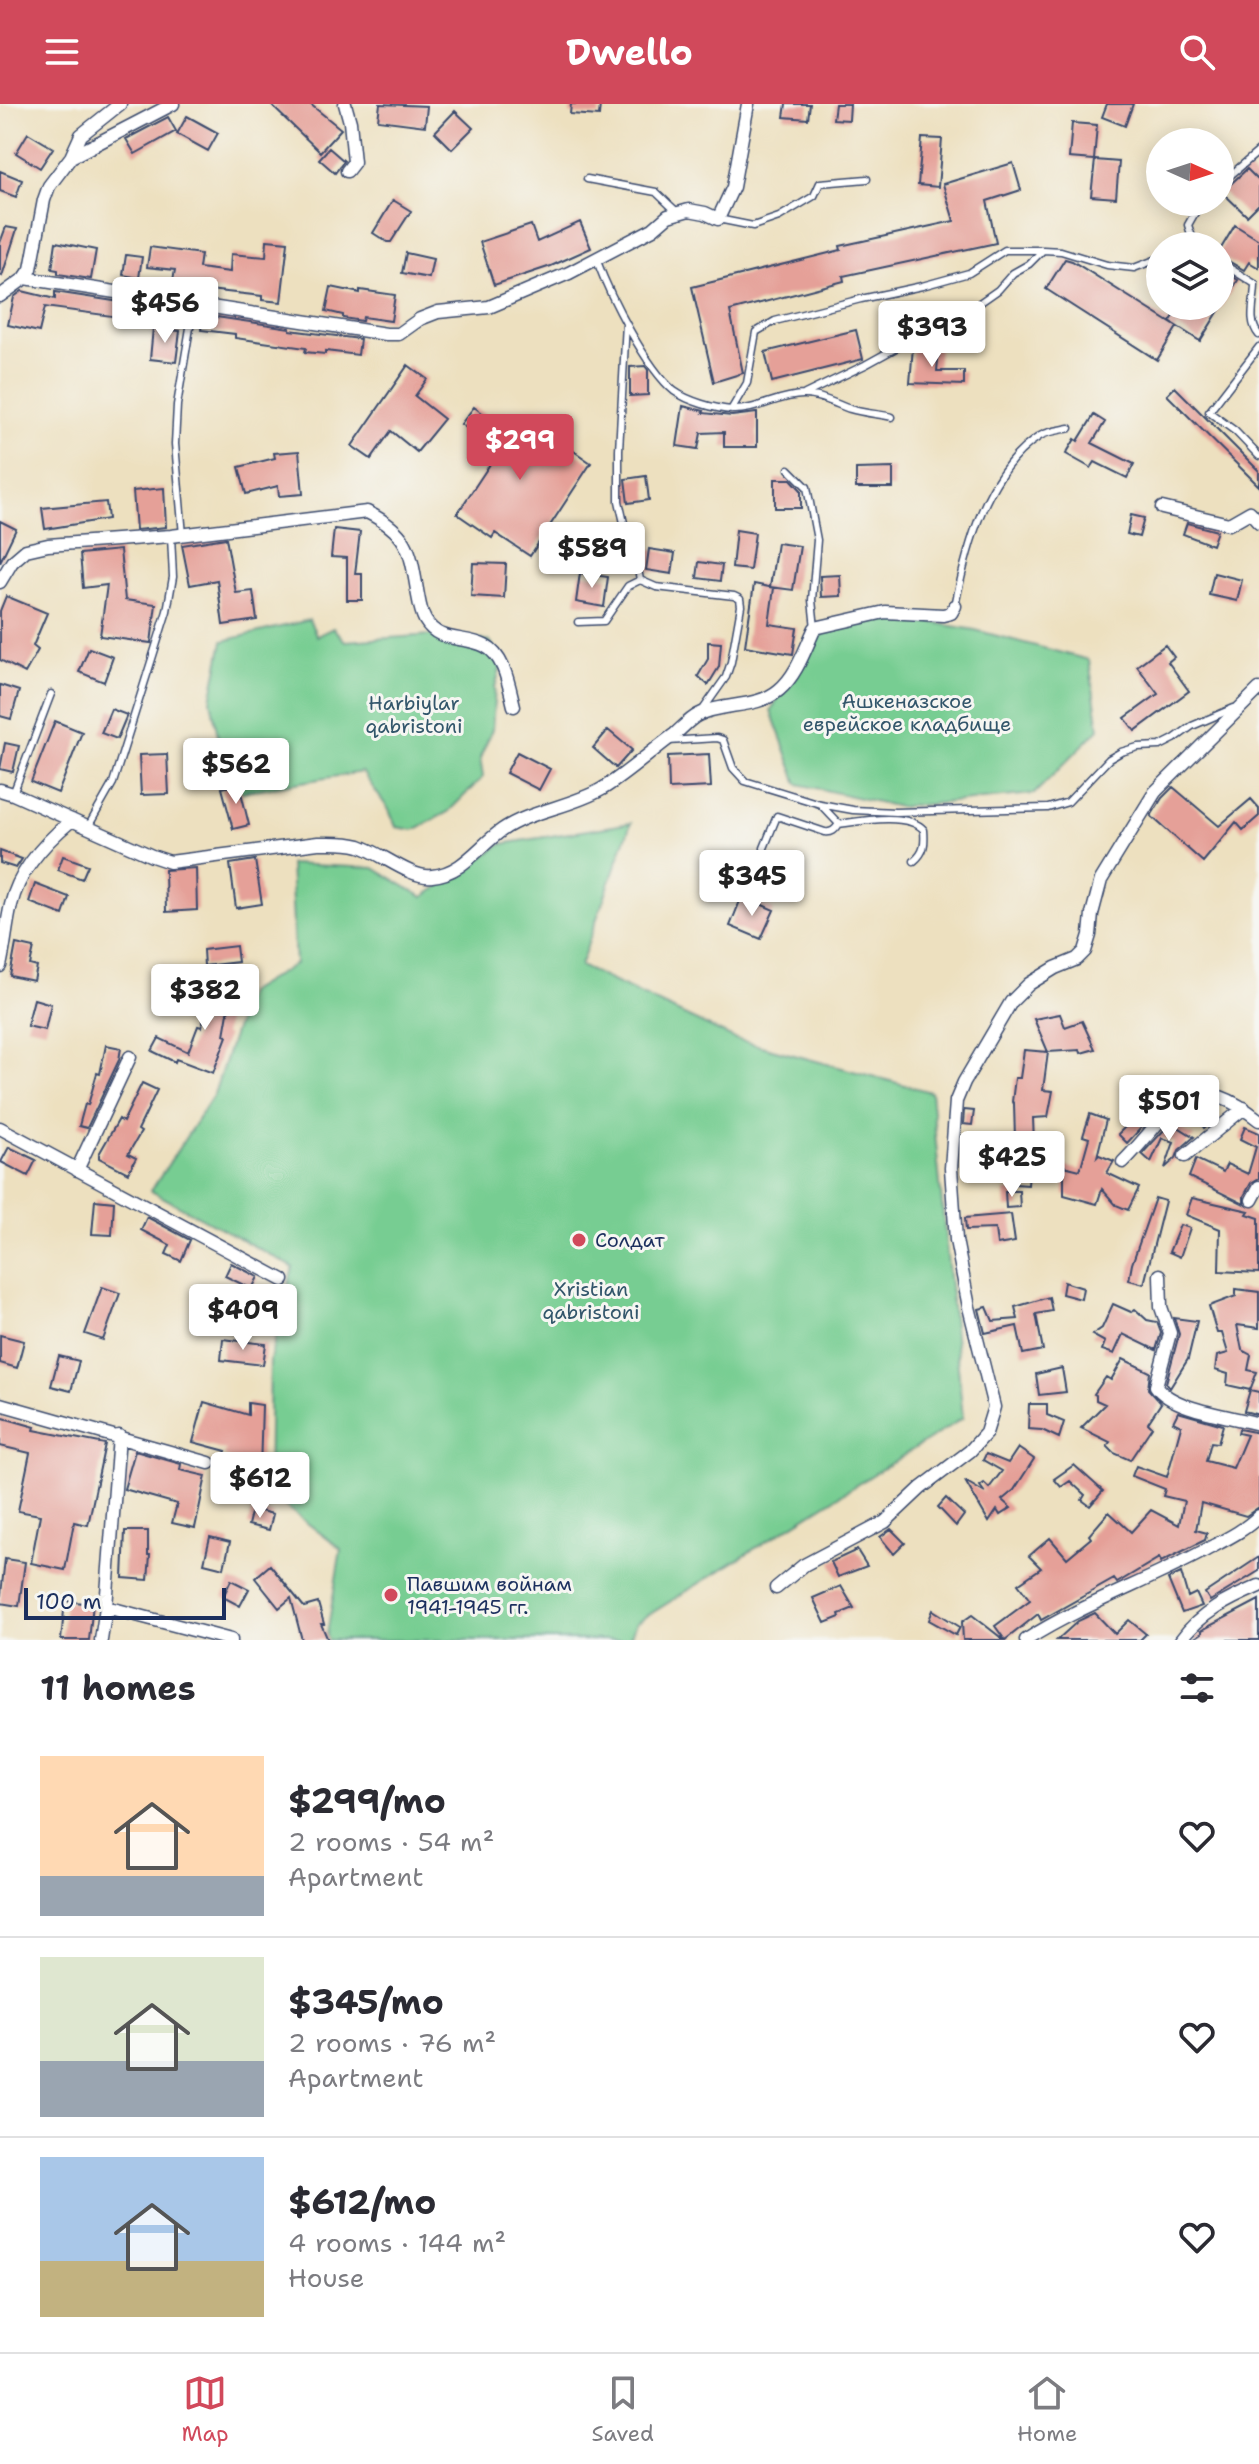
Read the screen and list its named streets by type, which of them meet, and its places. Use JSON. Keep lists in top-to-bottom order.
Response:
{
  "parks": ["Ашкеназское еврейское кладбище", "Harbiylar qabristoni", "Xristian qabristoni"],
  "places": ["Солдат", "Павшим войнам 1941-1945 гг."],
  "scale_bar": "100 m",
  "north": "right",
  "page": {
    "header": "Dwello",
    "price": [
      "$456",
      "$393",
      "$299",
      "$589",
      "$562",
      "$345",
      "$382",
      "$501",
      "$425",
      "$409",
      "$612"
    ],
    "scale": "100 m",
    "heading": "11 homes",
    "list": [
      {
        "name": "$299/mo",
        "note": "2 rooms · 54 m² · Apartment"
      },
      {
        "name": "$345/mo",
        "note": "2 rooms · 76 m² · Apartment"
      },
      {
        "name": "$612/mo",
        "note": "4 rooms · 144 m² · House"
      }
    ],
    "tabs": ["Map", "Saved", "Home"]
  }
}
